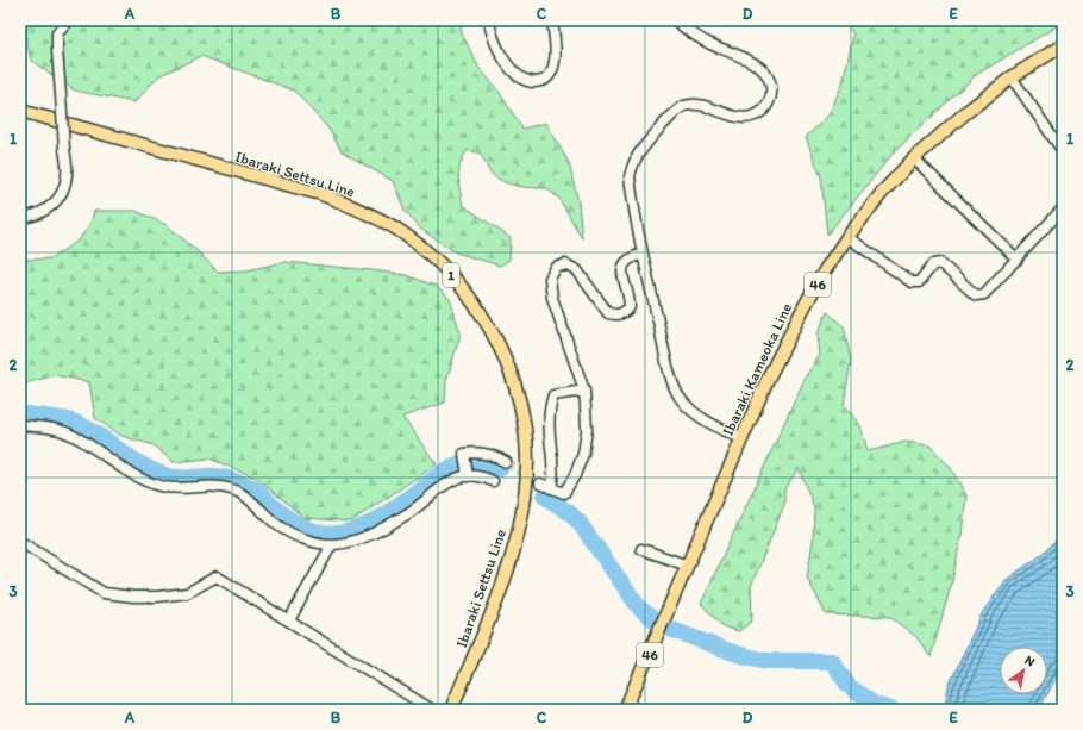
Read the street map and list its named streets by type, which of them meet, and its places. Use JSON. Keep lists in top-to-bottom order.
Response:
{
  "streets": {
    "main road": [
      "Ibaraki Settsu Line",
      "1",
      "46",
      "Ibaraki Kameoka Line"
    ]
  },
  "north": "top right",
  "grid": {
    "columns": [
      "A",
      "B",
      "C",
      "D",
      "E"
    ],
    "rows": ["1", "2", "3"]
  }
}
